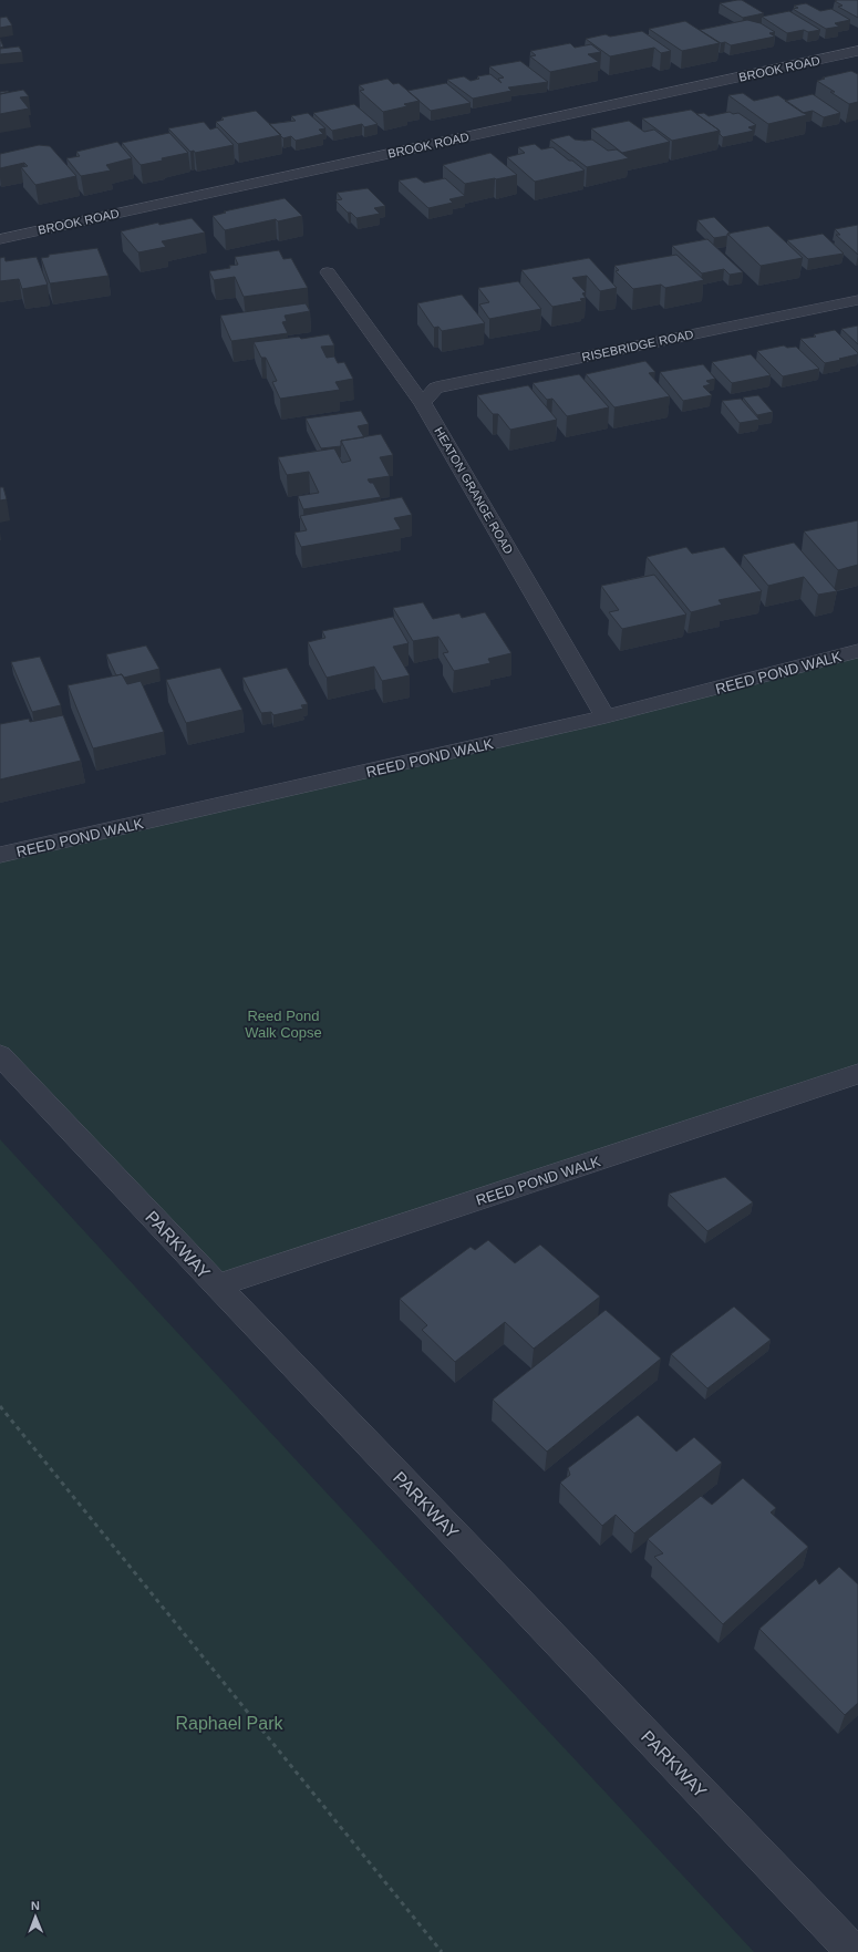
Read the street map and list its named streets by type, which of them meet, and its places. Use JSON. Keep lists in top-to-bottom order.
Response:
{
  "streets": {
    "street": [
      "BROOK ROAD",
      "RISEBRIDGE ROAD",
      "HEATON GRANGE ROAD",
      "REED POND WALK",
      "PARKWAY"
    ]
  },
  "crossings": [
    ["RISEBRIDGE ROAD", "HEATON GRANGE ROAD"],
    ["HEATON GRANGE ROAD", "REED POND WALK"],
    ["REED POND WALK", "PARKWAY"]
  ],
  "parks": ["Reed Pond Walk Copse", "Raphael Park"],
  "north": "top"
}
